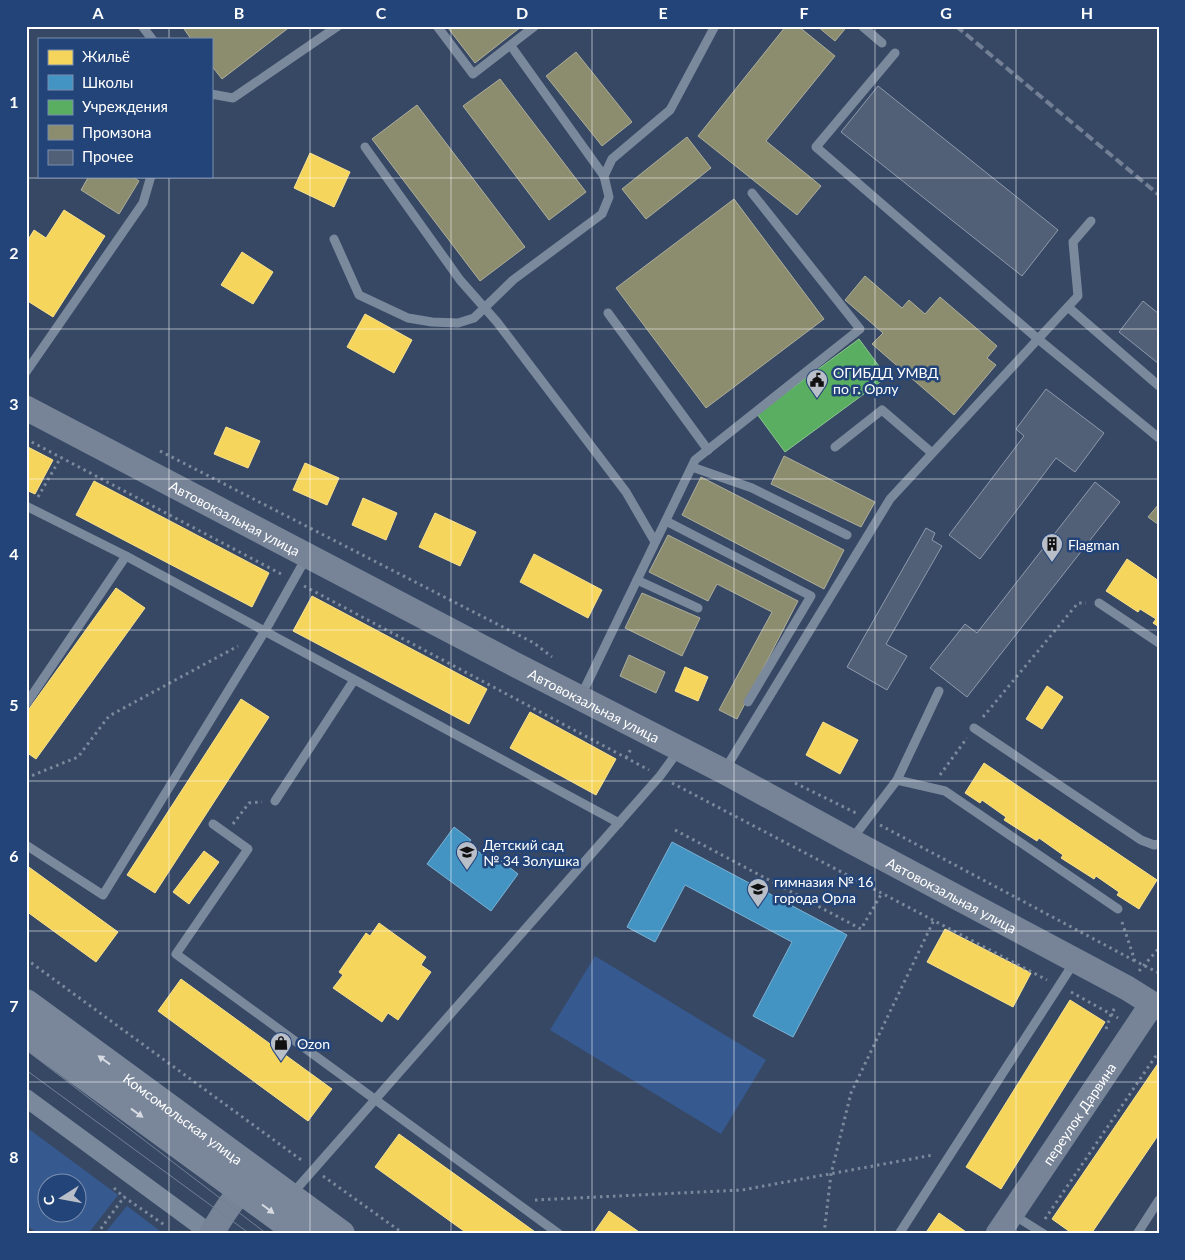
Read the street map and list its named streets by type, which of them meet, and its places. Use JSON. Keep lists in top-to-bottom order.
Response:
{
  "streets": {
    "main road": ["Комсомольская улица"],
    "street": ["Автовокзальная улица", "переулок Дарвина"]
  },
  "crossings": [
    ["Автовокзальная улица", "переулок Дарвина"]
  ],
  "places": {
    "public building": ["ОГИБДД УМВД по г. Орлу"],
    "building": ["Flagman"],
    "school or university": ["Детский сад № 34 Золушка", "гимназия № 16 города Орла"],
    "shop": ["Ozon"]
  },
  "legend": [
    "Жильё",
    "Школы",
    "Учреждения",
    "Промзона",
    "Прочее"
  ],
  "north": "left",
  "grid": {
    "columns": [
      "A",
      "B",
      "C",
      "D",
      "E",
      "F",
      "G",
      "H"
    ],
    "rows": [
      "1",
      "2",
      "3",
      "4",
      "5",
      "6",
      "7",
      "8"
    ]
  }
}
